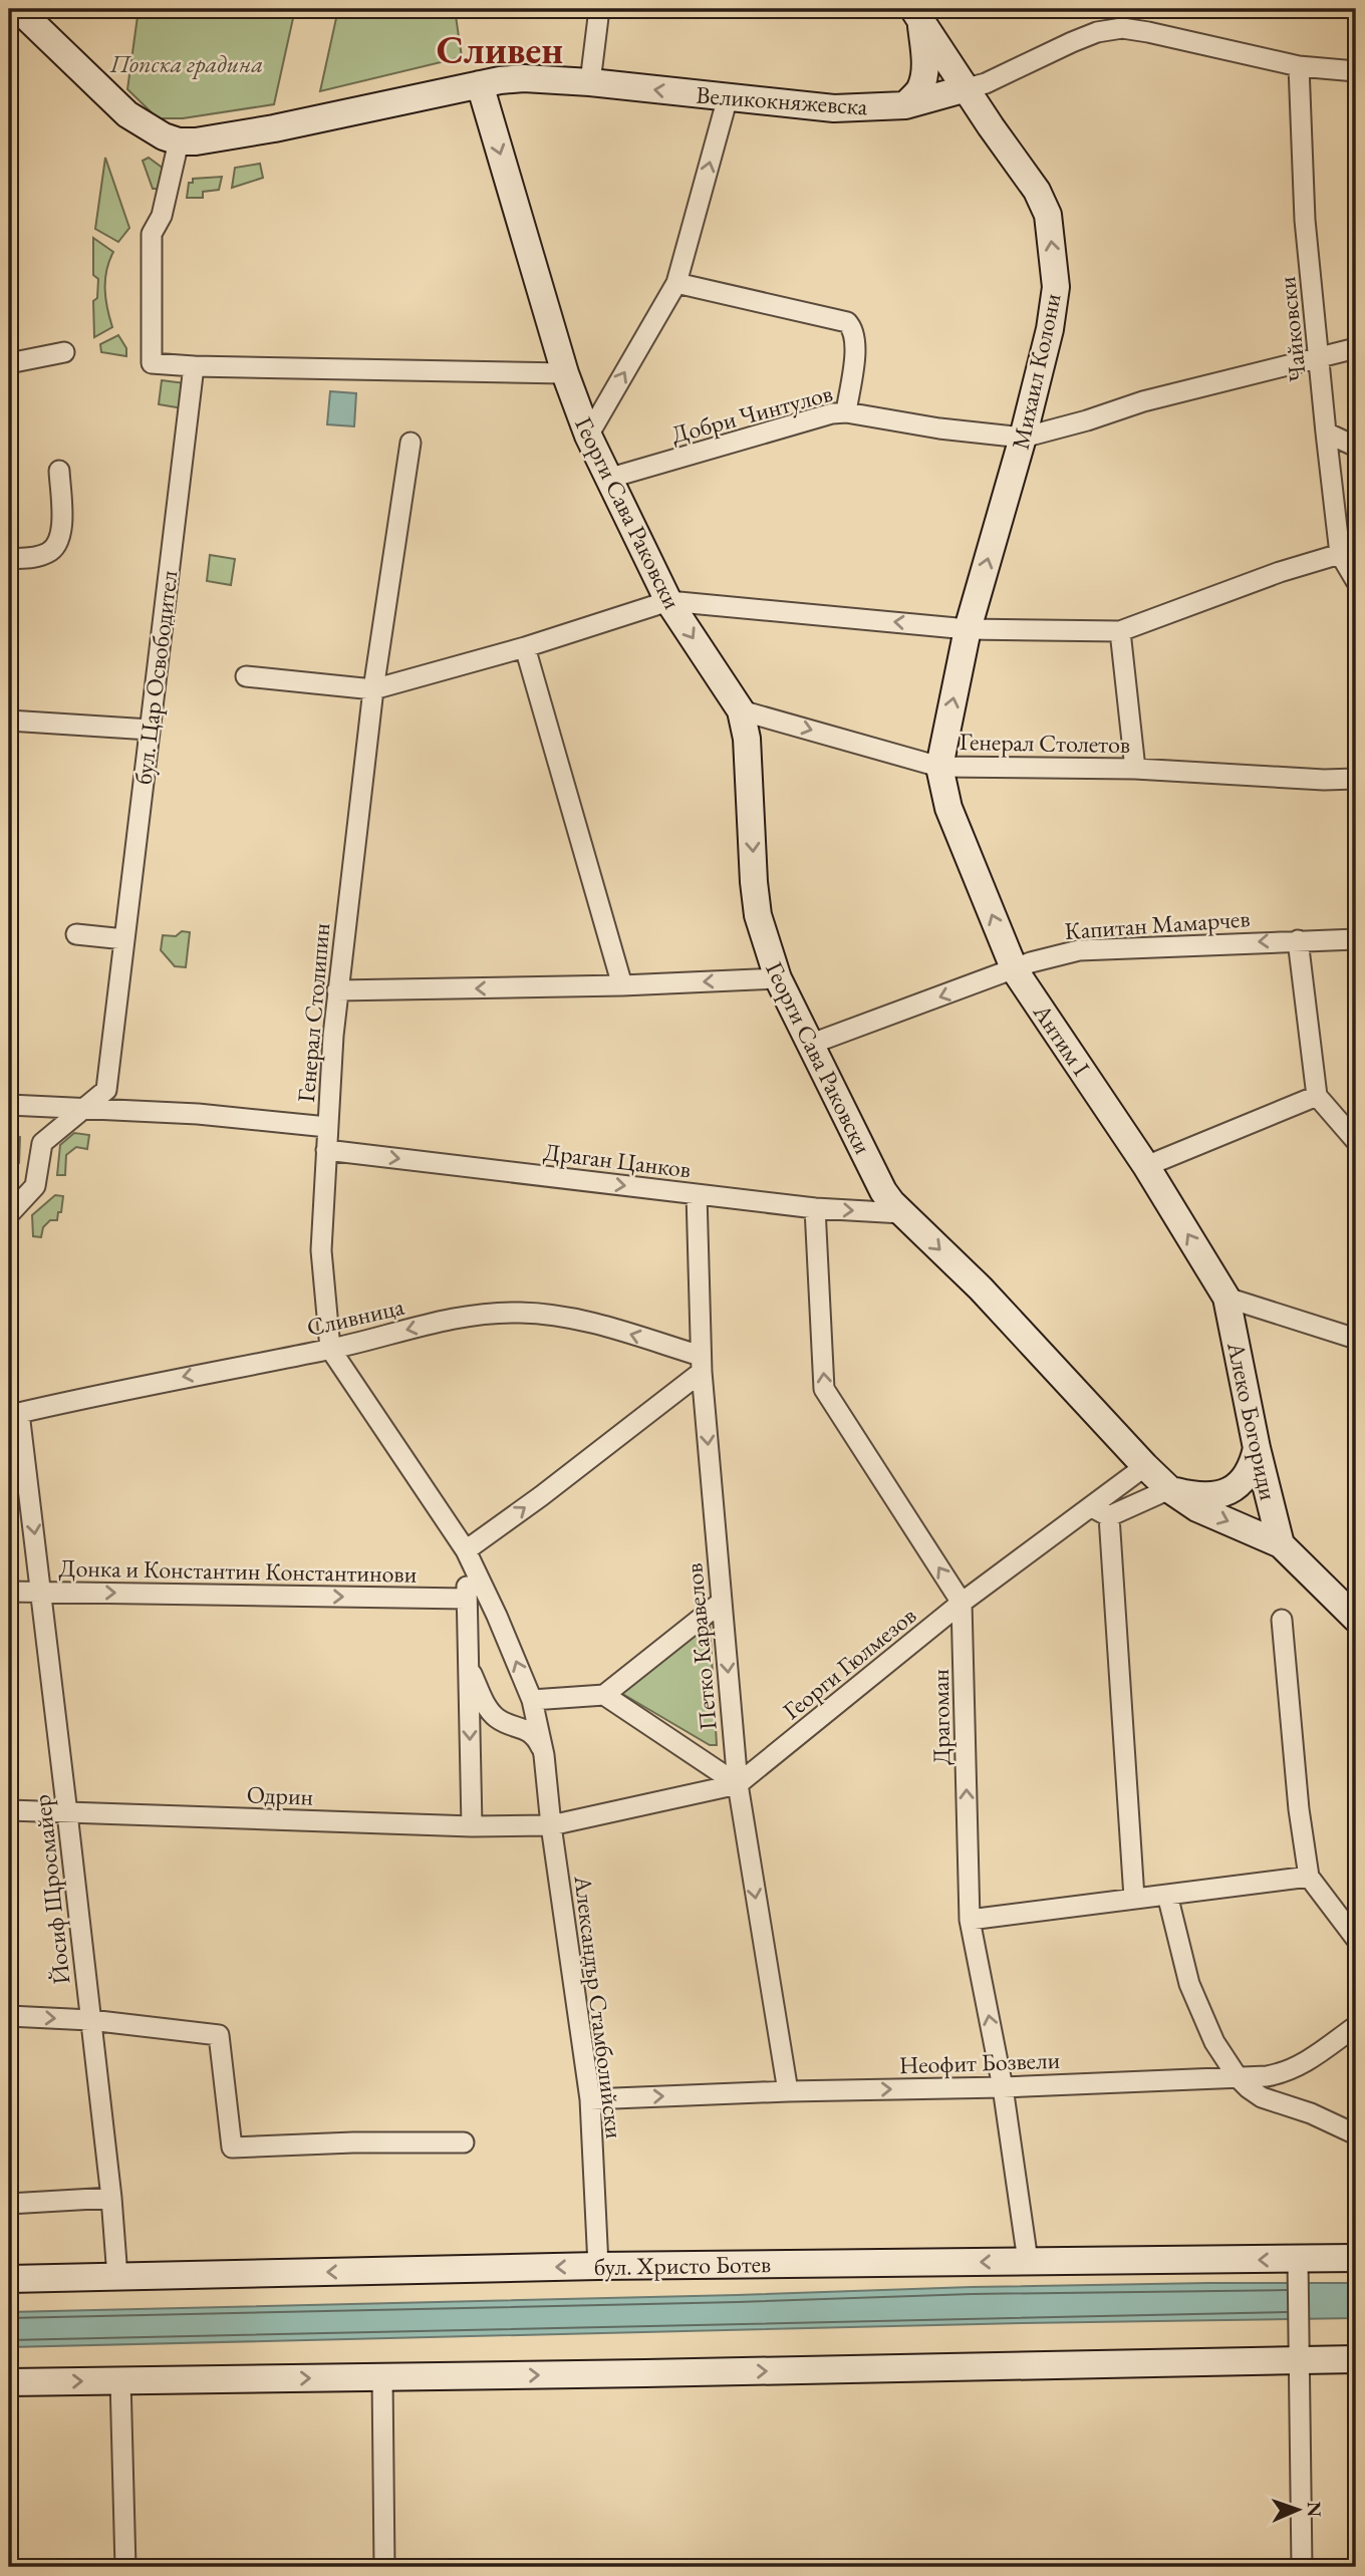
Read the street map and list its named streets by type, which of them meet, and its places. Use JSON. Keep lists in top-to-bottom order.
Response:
{
  "streets": {
    "street": [
      "Великокняжевска",
      "Чайковски",
      "Михаил Колони",
      "Добри Чинтулов",
      "Георги Сава Раковски",
      "бул. Цар Освободител",
      "Генерал Столетов",
      "Капитан Мамарчев",
      "Генерал Столипин",
      "Антим I",
      "Драган Цанков",
      "Сливница",
      "Алеко Богориди",
      "Донка и Константин Константинови",
      "Петко Каравелов",
      "Георги Гюлмезов",
      "Драгоман",
      "Одрин",
      "Йосиф Щросмайер",
      "Александър Стамболийски",
      "Неофит Бозвели",
      "бул. Христо Ботев"
    ]
  },
  "crossings": [
    ["Великокняжевска", "Чайковски"],
    ["Великокняжевска", "Михаил Колони"],
    ["Великокняжевска", "Георги Сава Раковски"],
    ["Чайковски", "Добри Чинтулов"],
    ["Михаил Колони", "Добри Чинтулов"],
    ["Михаил Колони", "Антим I"],
    ["Добри Чинтулов", "Георги Сава Раковски"],
    ["Георги Сава Раковски", "Генерал Столетов"],
    ["Георги Сава Раковски", "Капитан Мамарчев"],
    ["Георги Сава Раковски", "Драган Цанков"],
    ["Георги Сава Раковски", "Алеко Богориди"],
    ["Георги Сава Раковски", "Георги Гюлмезов"],
    ["Генерал Столетов", "Антим I"],
    ["Капитан Мамарчев", "Антим I"],
    ["Генерал Столипин", "Драган Цанков"],
    ["Генерал Столипин", "Сливница"],
    ["Генерал Столипин", "Александър Стамболийски"],
    ["Антим I", "Алеко Богориди"],
    ["Драган Цанков", "Петко Каравелов"],
    ["Сливница", "Петко Каравелов"],
    ["Сливница", "Йосиф Щросмайер"],
    ["Донка и Константин Константинови", "Йосиф Щросмайер"],
    ["Петко Каравелов", "Георги Гюлмезов"],
    ["Петко Каравелов", "Неофит Бозвели"],
    ["Георги Гюлмезов", "Драгоман"],
    ["Георги Гюлмезов", "Одрин"],
    ["Георги Гюлмезов", "Александър Стамболийски"],
    ["Драгоман", "Неофит Бозвели"],
    ["Драгоман", "бул. Христо Ботев"],
    ["Одрин", "Йосиф Щросмайер"],
    ["Одрин", "Александър Стамболийски"],
    ["Йосиф Щросмайер", "бул. Христо Ботев"],
    ["Александър Стамболийски", "Неофит Бозвели"],
    ["Александър Стамболийски", "бул. Христо Ботев"]
  ],
  "one_way": [
    "Михаил Колони",
    "Капитан Мамарчев",
    "Драган Цанков",
    "Сливница",
    "Донка и Константин Константинови",
    "Петко Каравелов",
    "Неофит Бозвели"
  ],
  "districts": ["Сливен"],
  "parks": ["Попска градина"],
  "north": "right"
}
